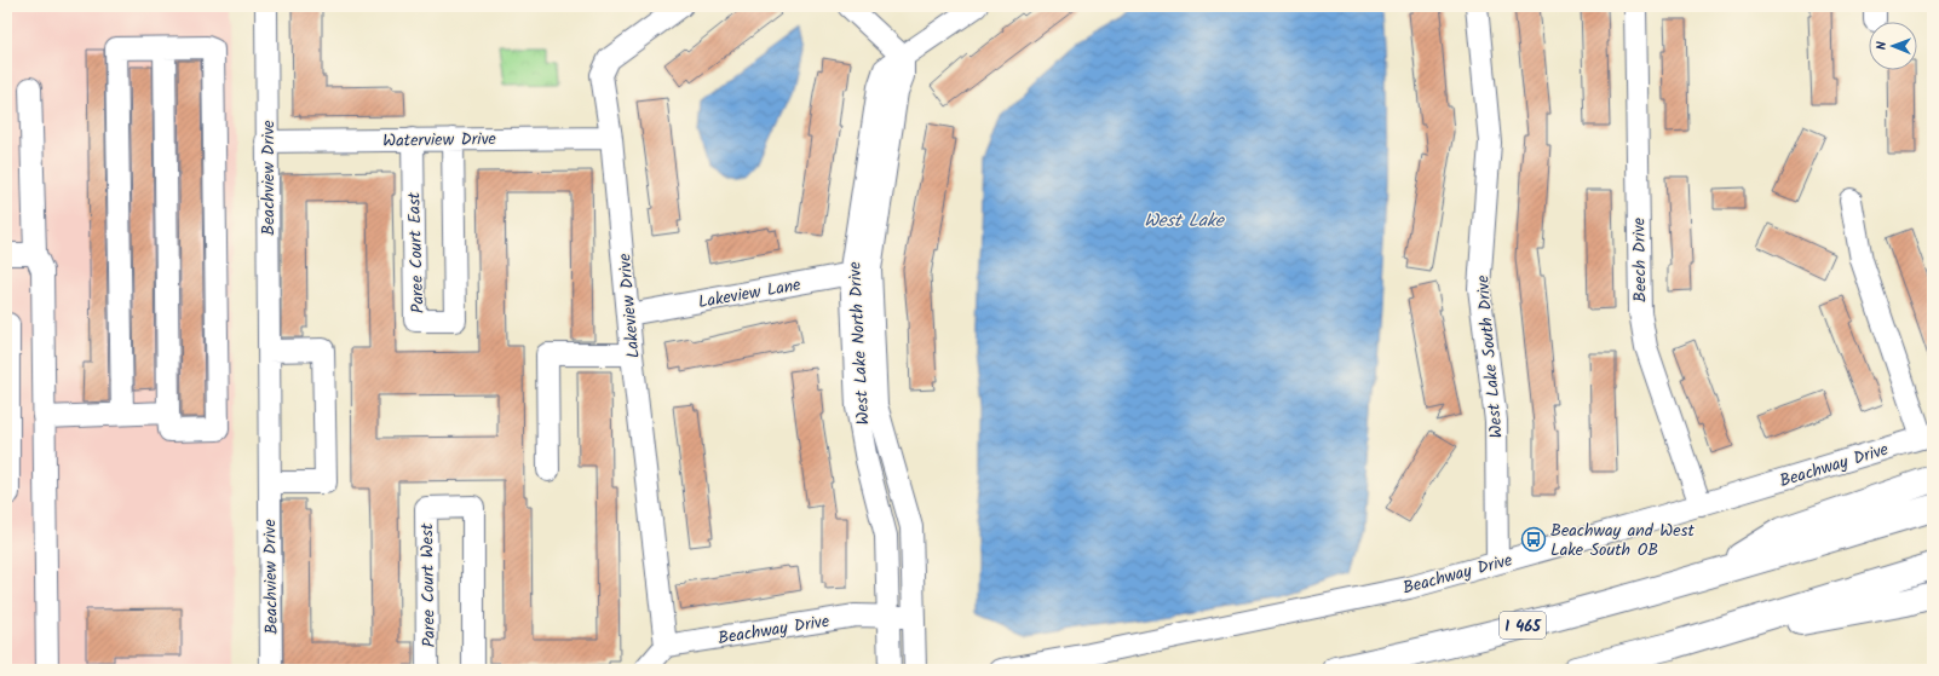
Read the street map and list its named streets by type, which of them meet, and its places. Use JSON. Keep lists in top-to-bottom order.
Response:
{
  "streets": {
    "highway": ["I 465"],
    "street": [
      "Waterview Drive",
      "Beachview Drive",
      "Paree Court East",
      "Beech Drive",
      "Lakeview Lane",
      "Lakeview Drive",
      "West Lake North Drive",
      "West Lake South Drive",
      "Beachway Drive",
      "Paree Court West"
    ]
  },
  "crossings": [
    ["Waterview Drive", "Beachview Drive"],
    ["Waterview Drive", "Paree Court East"],
    ["Waterview Drive", "Lakeview Drive"],
    ["Beech Drive", "Beachway Drive"],
    ["Lakeview Lane", "Lakeview Drive"],
    ["Lakeview Lane", "West Lake North Drive"],
    ["Lakeview Drive", "Beachway Drive"],
    ["West Lake North Drive", "Beachway Drive"],
    ["West Lake South Drive", "Beachway Drive"]
  ],
  "water": ["West Lake"],
  "places": {
    "bus stop": ["Beachway and West Lake South OB"]
  },
  "north": "left"
}
